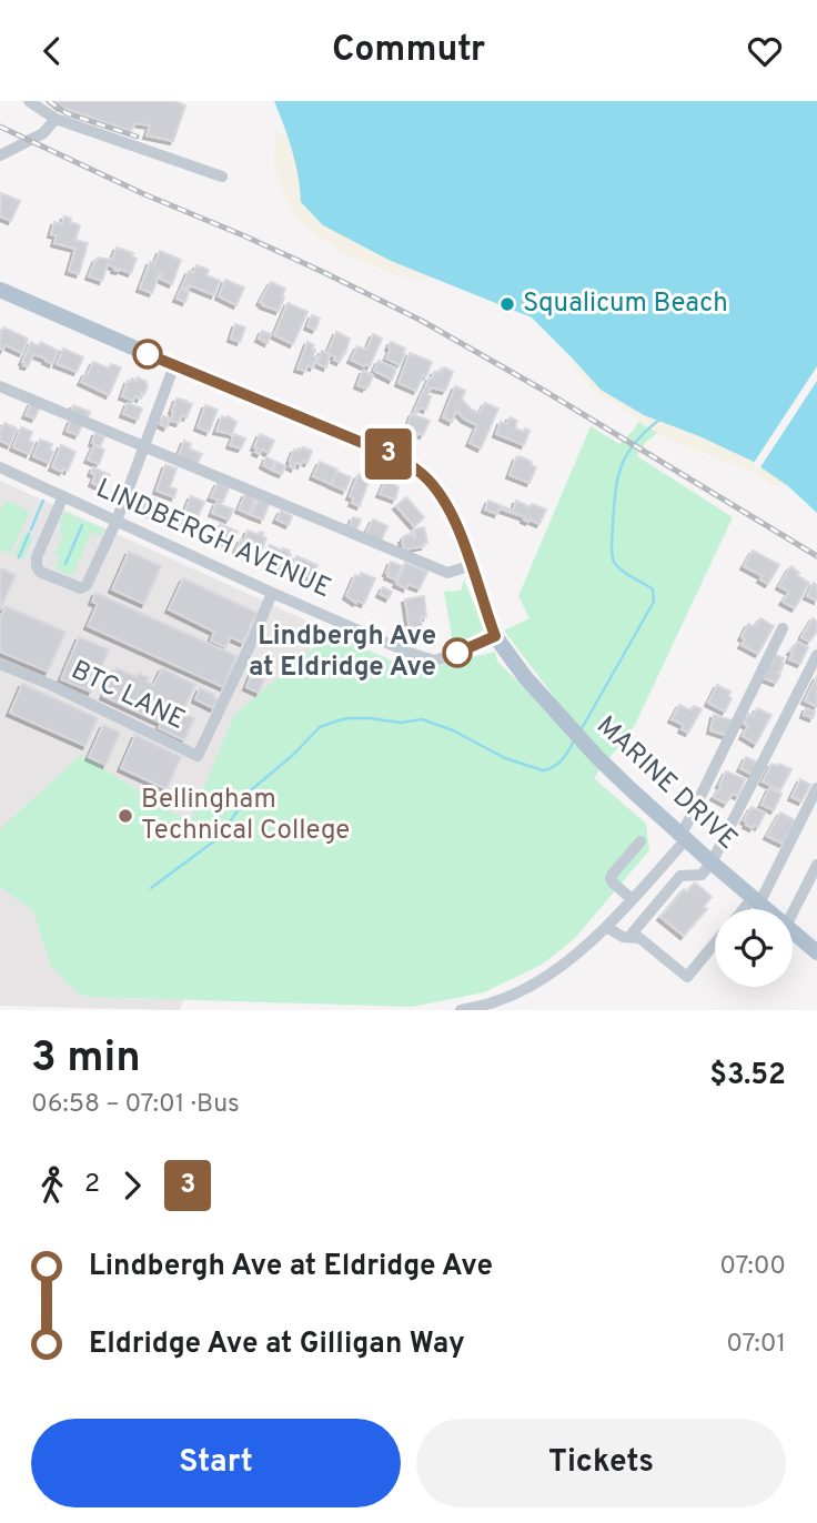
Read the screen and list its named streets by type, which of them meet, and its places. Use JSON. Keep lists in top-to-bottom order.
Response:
{
  "streets": {
    "main road": ["MARINE DRIVE"],
    "street": ["LINDBERGH AVENUE", "BTC LANE"]
  },
  "crossings": [
    ["LINDBERGH AVENUE", "BTC LANE"],
    ["LINDBERGH AVENUE", "MARINE DRIVE"]
  ],
  "places": ["Squalicum Beach", "Lindbergh Ave at Eldridge Ave", "Bellingham Technical College"],
  "lines": ["bus line 3"],
  "page": {
    "header": "Commutr",
    "on_map": "3",
    "heading": ["3 min", "06:58 – 07:01 · Bus", "$3.52"],
    "legs": ["2", "3"],
    "list": [
      {
        "name": "Lindbergh Ave at Eldridge Ave",
        "value": "07:00"
      },
      {
        "name": "Eldridge Ave at Gilligan Way",
        "value": "07:01"
      }
    ],
    "buttons": ["Start", "Tickets"]
  }
}
